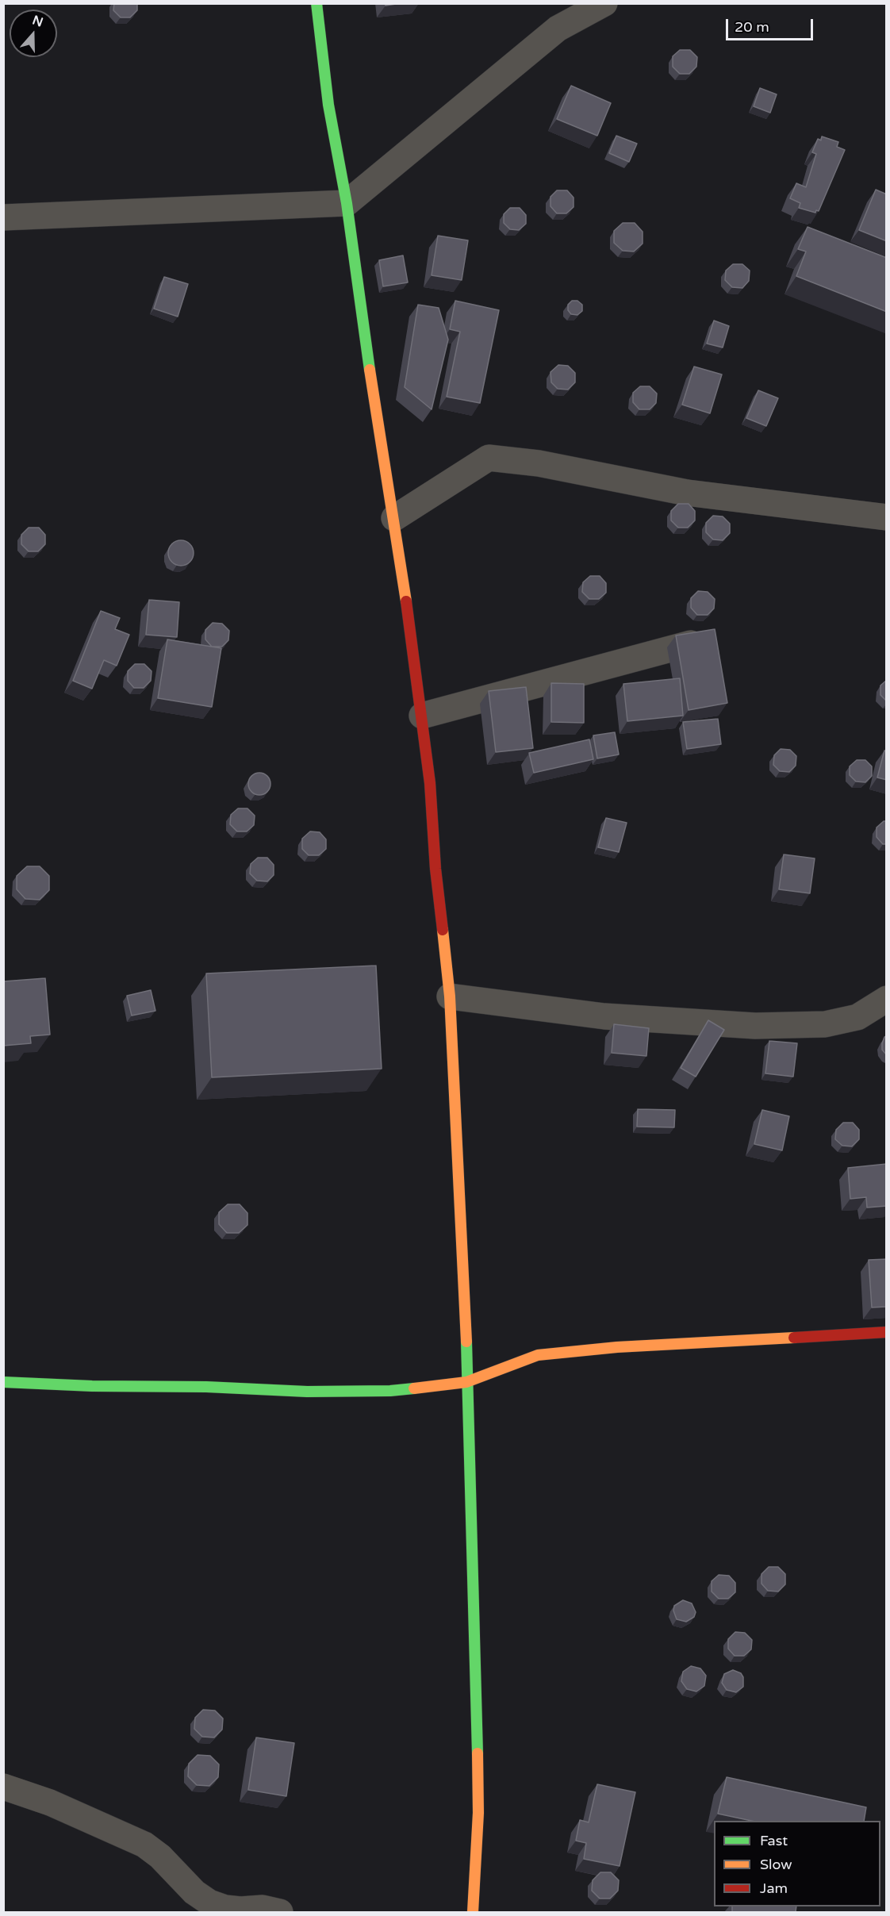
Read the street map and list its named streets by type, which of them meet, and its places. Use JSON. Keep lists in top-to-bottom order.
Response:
{
  "legend": ["Fast", "Slow", "Jam"],
  "scale_bar": "20 m",
  "north": "top"
}
